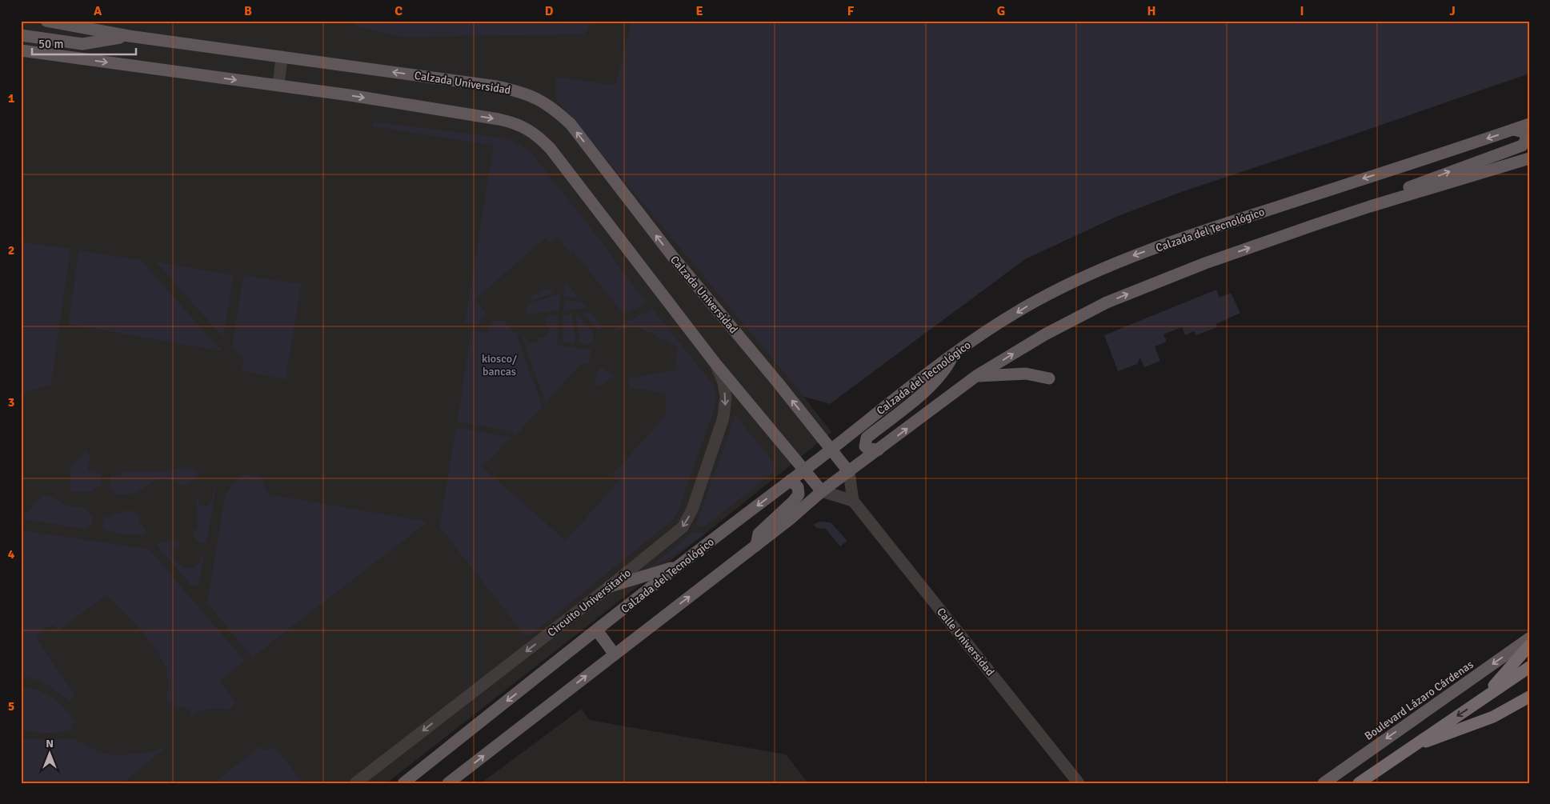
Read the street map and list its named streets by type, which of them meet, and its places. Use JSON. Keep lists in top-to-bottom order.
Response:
{
  "streets": {
    "main road": ["Calzada Universidad", "Calzada del Tecnológico", "Boulevard Lázaro Cárdenas"],
    "street": ["Circuito Universitario", "Calle Universidad"]
  },
  "crossings": [
    ["Calzada Universidad", "Calzada del Tecnológico"]
  ],
  "one_way": ["Circuito Universitario", "Boulevard Lázaro Cárdenas"],
  "parks": ["kiosco/ bancas"],
  "scale_bar": "50 m",
  "north": "top",
  "grid": {
    "columns": [
      "A",
      "B",
      "C",
      "D",
      "E",
      "F",
      "G",
      "H",
      "I",
      "J"
    ],
    "rows": [
      "1",
      "2",
      "3",
      "4",
      "5"
    ]
  }
}
